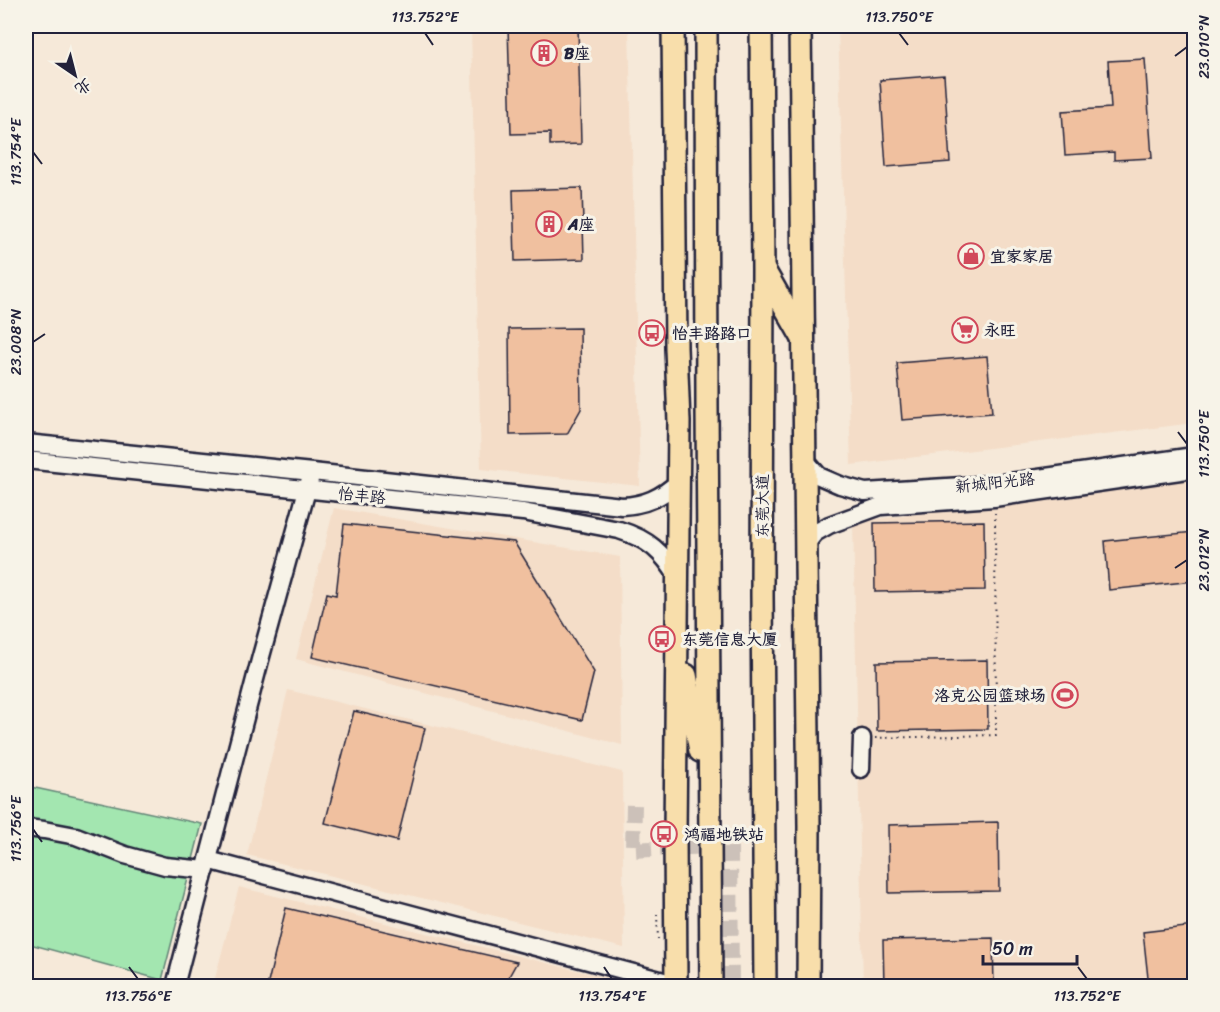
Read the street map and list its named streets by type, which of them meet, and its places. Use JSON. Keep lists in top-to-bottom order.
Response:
{
  "streets": {
    "main road": ["东莞大道"],
    "street": ["新城阳光路", "怡丰路"]
  },
  "places": {
    "building": ["B座", "A座"],
    "shop": ["宜家家居"],
    "supermarket": ["永旺"],
    "bus stop": ["怡丰路路口", "东莞信息大厦", "鸿福地铁站"],
    "sports": ["洛克公园篮球场"]
  },
  "scale_bar": "50 m",
  "north": "bottom right",
  "coordinates": [
    "113.752°E",
    "113.750°E",
    "23.010°N",
    "113.754°E",
    "23.008°N",
    "23.012°N",
    "113.756°E"
  ]
}
